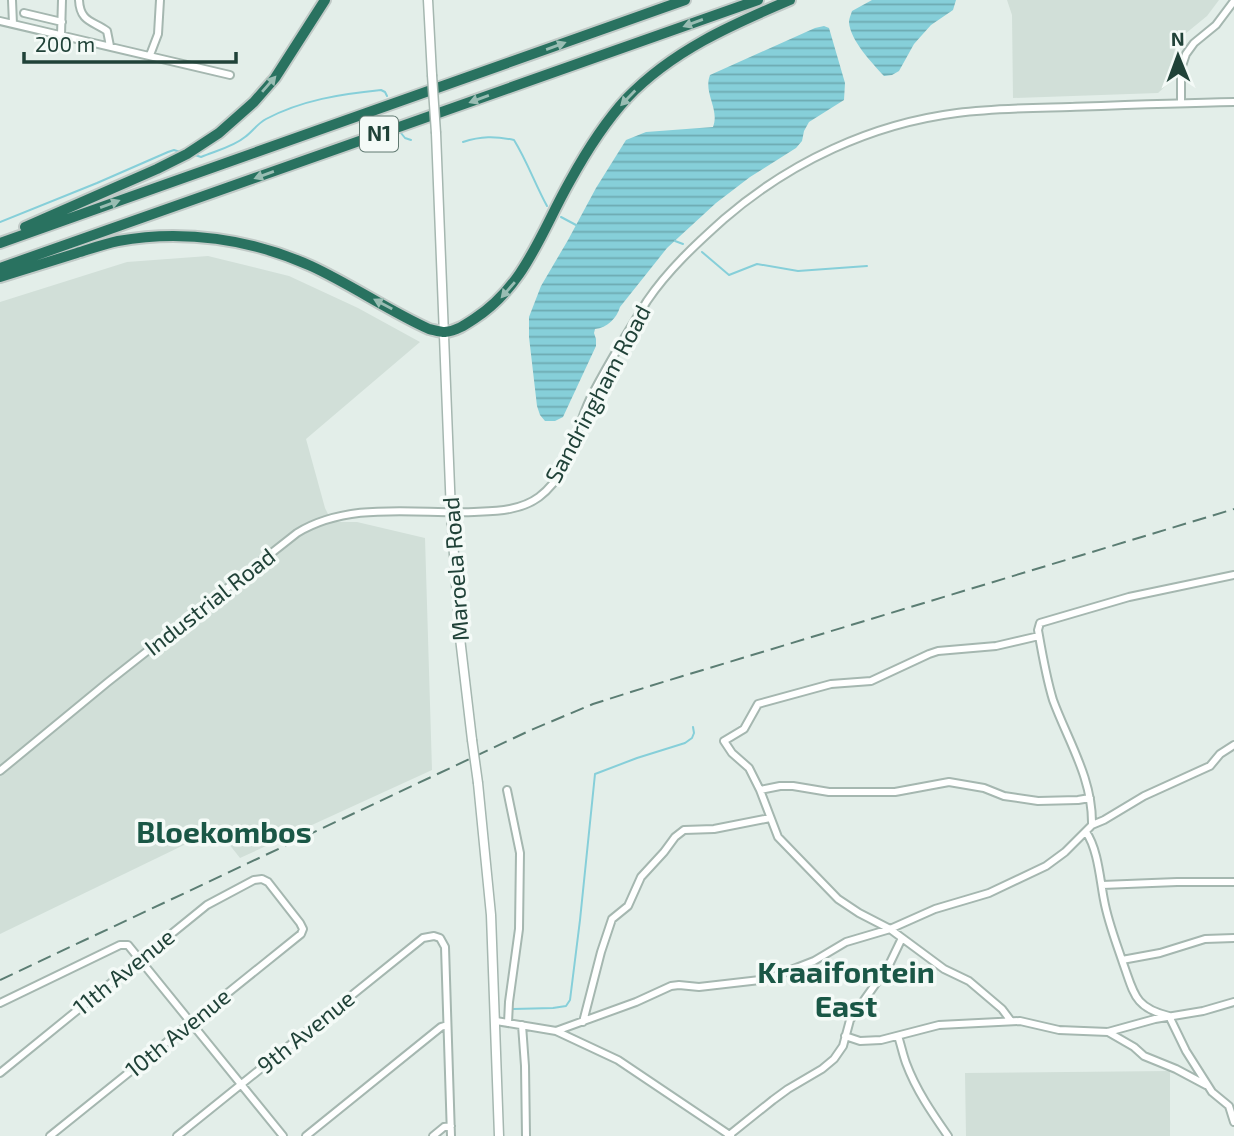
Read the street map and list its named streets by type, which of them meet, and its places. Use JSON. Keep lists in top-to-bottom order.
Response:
{
  "streets": {
    "highway": ["N1"],
    "street": [
      "Sandringham Road",
      "Maroela Road",
      "Industrial Road",
      "11th Avenue",
      "9th Avenue",
      "10th Avenue"
    ]
  },
  "crossings": [
    ["Sandringham Road", "Maroela Road"],
    ["Sandringham Road", "Industrial Road"],
    ["Maroela Road", "Industrial Road"],
    ["11th Avenue", "10th Avenue"]
  ],
  "districts": ["Bloekombos", "Kraaifontein East"],
  "scale_bar": "200 m",
  "north": "top"
}
